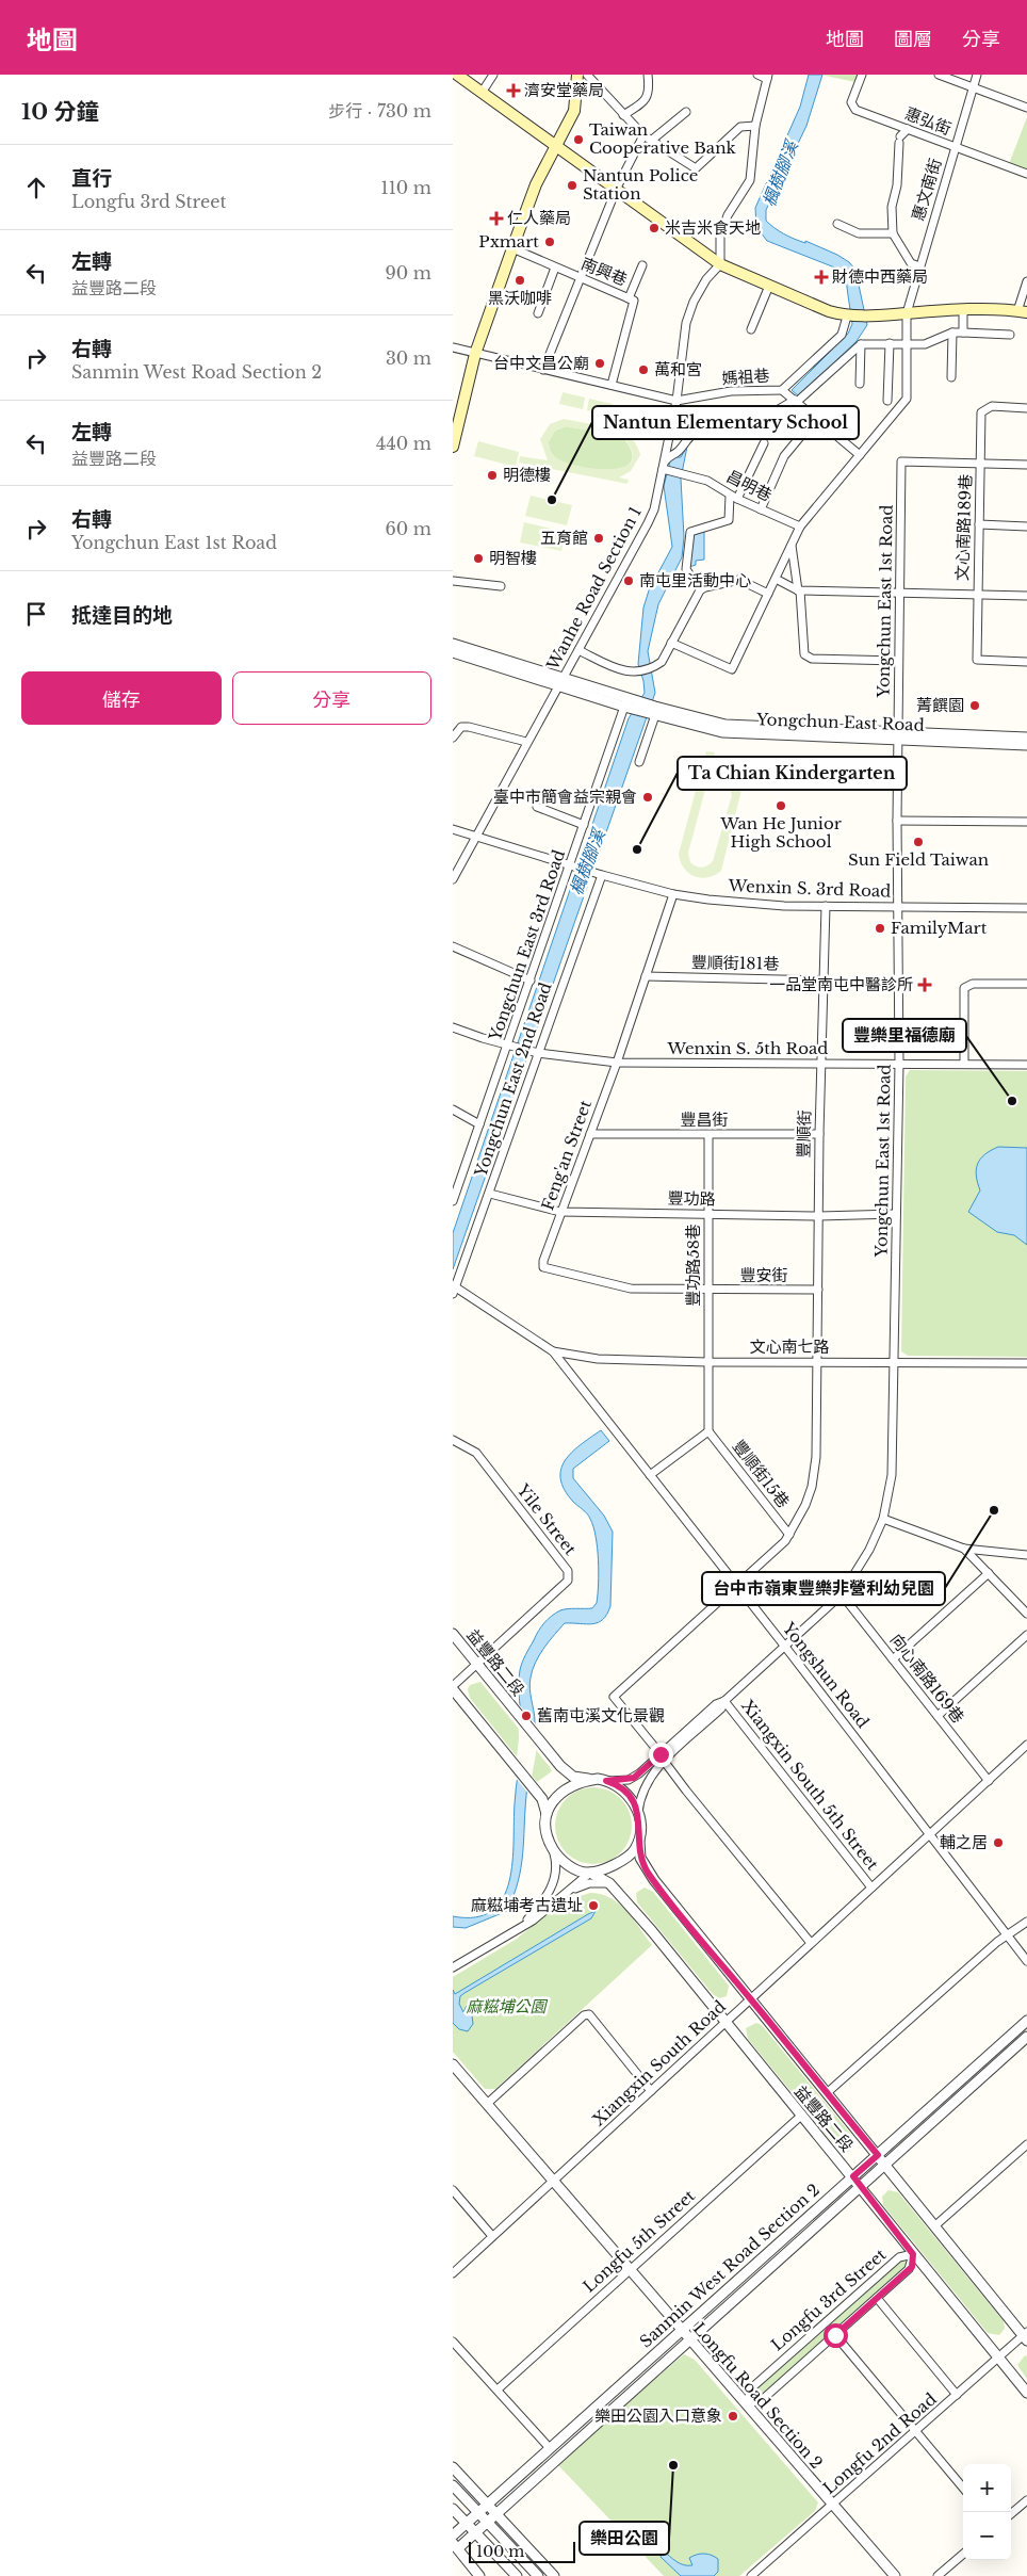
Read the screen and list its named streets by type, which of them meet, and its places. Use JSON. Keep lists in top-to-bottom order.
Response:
{
  "streets": {
    "street": [
      "惠弘街",
      "惠文南街",
      "南興巷",
      "媽祖巷",
      "昌明巷",
      "文心南路189巷",
      "Wanhe Road Section 1",
      "Yongchun East 1st Road",
      "Yongchun East Road",
      "Wenxin S. 3rd Road",
      "Yongchun East 3rd Road",
      "豐順街181巷",
      "Wenxin S. 5th Road",
      "Yongchun East 2nd Road",
      "豐昌街",
      "豐順街",
      "Feng'an Street",
      "豐功路",
      "豐功路58巷",
      "豐安街",
      "文心南七路",
      "豐順街15巷",
      "Yile Street",
      "益豐路二段",
      "Yongshun Road",
      "向心南路169巷",
      "Xiangxin South 5th Street",
      "Xiangxin South Road",
      "Longfu 5th Street",
      "Sanmin West Road Section 2",
      "Longfu 3rd Street",
      "Longfu Road Section 2",
      "Longfu 2nd Road"
    ]
  },
  "crossings": [
    ["惠弘街", "惠文南街"],
    ["惠文南街", "昌明巷"],
    ["媽祖巷", "Wanhe Road Section 1"],
    ["昌明巷", "Wanhe Road Section 1"],
    ["文心南路189巷", "Yongchun East 1st Road"],
    ["Yongchun East 1st Road", "Yongchun East Road"],
    ["Yongchun East 1st Road", "Wenxin S. 3rd Road"],
    ["Yongchun East 1st Road", "Wenxin S. 5th Road"],
    ["Yongchun East 1st Road", "豐順街"],
    ["Yongchun East 1st Road", "豐功路"],
    ["Yongchun East 1st Road", "文心南七路"],
    ["Yongchun East 1st Road", "益豐路二段"],
    ["Yongchun East 1st Road", "Yongshun Road"],
    ["Yongchun East 1st Road", "向心南路169巷"],
    ["Yongchun East 1st Road", "Xiangxin South 5th Street"],
    ["Yongchun East Road", "Yongchun East 3rd Road"],
    ["Wenxin S. 3rd Road", "Yongchun East 3rd Road"],
    ["Wenxin S. 3rd Road", "Yongchun East 2nd Road"],
    ["Wenxin S. 3rd Road", "豐順街"],
    ["Wenxin S. 3rd Road", "Feng'an Street"],
    ["Yongchun East 3rd Road", "Wenxin S. 5th Road"],
    ["豐順街181巷", "豐順街"],
    ["豐順街181巷", "Feng'an Street"],
    ["Wenxin S. 5th Road", "Yongchun East 2nd Road"],
    ["Wenxin S. 5th Road", "豐順街"],
    ["Wenxin S. 5th Road", "Feng'an Street"],
    ["Yongchun East 2nd Road", "豐功路"],
    ["Yongchun East 2nd Road", "Yongshun Road"],
    ["豐昌街", "豐順街"],
    ["豐昌街", "Feng'an Street"],
    ["豐昌街", "豐功路58巷"],
    ["豐順街", "豐功路"],
    ["豐順街", "豐安街"],
    ["豐順街", "文心南七路"],
    ["豐順街", "豐順街15巷"],
    ["豐順街", "Yongshun Road"],
    ["Feng'an Street", "豐功路"],
    ["Feng'an Street", "豐功路58巷"],
    ["Feng'an Street", "豐安街"],
    ["豐功路", "豐功路58巷"],
    ["豐功路58巷", "豐安街"],
    ["豐功路58巷", "文心南七路"],
    ["豐功路58巷", "豐順街15巷"],
    ["文心南七路", "Yongshun Road"],
    ["Yile Street", "益豐路二段"],
    ["益豐路二段", "Xiangxin South Road"],
    ["益豐路二段", "Longfu 5th Street"],
    ["益豐路二段", "Sanmin West Road Section 2"],
    ["益豐路二段", "Longfu 3rd Street"],
    ["益豐路二段", "Longfu 2nd Road"],
    ["Yongshun Road", "Xiangxin South Road"],
    ["向心南路169巷", "Xiangxin South Road"],
    ["Xiangxin South 5th Street", "Xiangxin South Road"],
    ["Xiangxin South Road", "Longfu Road Section 2"],
    ["Longfu 5th Street", "Longfu Road Section 2"],
    ["Sanmin West Road Section 2", "Longfu Road Section 2"],
    ["Longfu 3rd Street", "Longfu Road Section 2"],
    ["Longfu Road Section 2", "Longfu 2nd Road"]
  ],
  "water": ["楓樹腳溪"],
  "parks": ["麻糍埔公園"],
  "places": {
    "health": [
      "濟安堂藥局",
      "仁人藥局",
      "財德中西藥局",
      "一品堂南屯中醫診所"
    ],
    "other": [
      "Taiwan Cooperative Bank",
      "Nantun Police Station",
      "米吉米食天地",
      "Pxmart",
      "黑沃咖啡",
      "台中文昌公廟",
      "萬和宮",
      "明德樓",
      "Nantun Elementary School",
      "五育館",
      "明智樓",
      "南屯里活動中心",
      "菁饌園",
      "臺中市簡會益宗親會",
      "Wan He Junior High School",
      "Sun Field Taiwan",
      "Ta Chian Kindergarten",
      "FamilyMart",
      "豐樂里福德廟",
      "台中市嶺東豐樂非營利幼兒園",
      "舊南屯溪文化景觀",
      "輔之居",
      "麻糍埔考古遺址",
      "樂田公園入口意象",
      "樂田公園"
    ]
  },
  "scale_bar": "100 m",
  "page": {
    "header": "地圖",
    "nav": ["地圖", "圖層", "分享"],
    "heading": ["10 分鐘", "步行 · 730 m"],
    "list": [
      ["直行", "Longfu 3rd Street", "110 m"],
      ["左轉", "益豐路二段", "90 m"],
      ["右轉", "Sanmin West Road Section 2", "30 m"],
      ["左轉", "益豐路二段", "440 m"],
      ["右轉", "Yongchun East 1st Road", "60 m"],
      "抵達目的地"
    ],
    "buttons": ["儲存", "分享"],
    "map_buttons": ["+", "−"],
    "scale": "100 m"
  }
}
